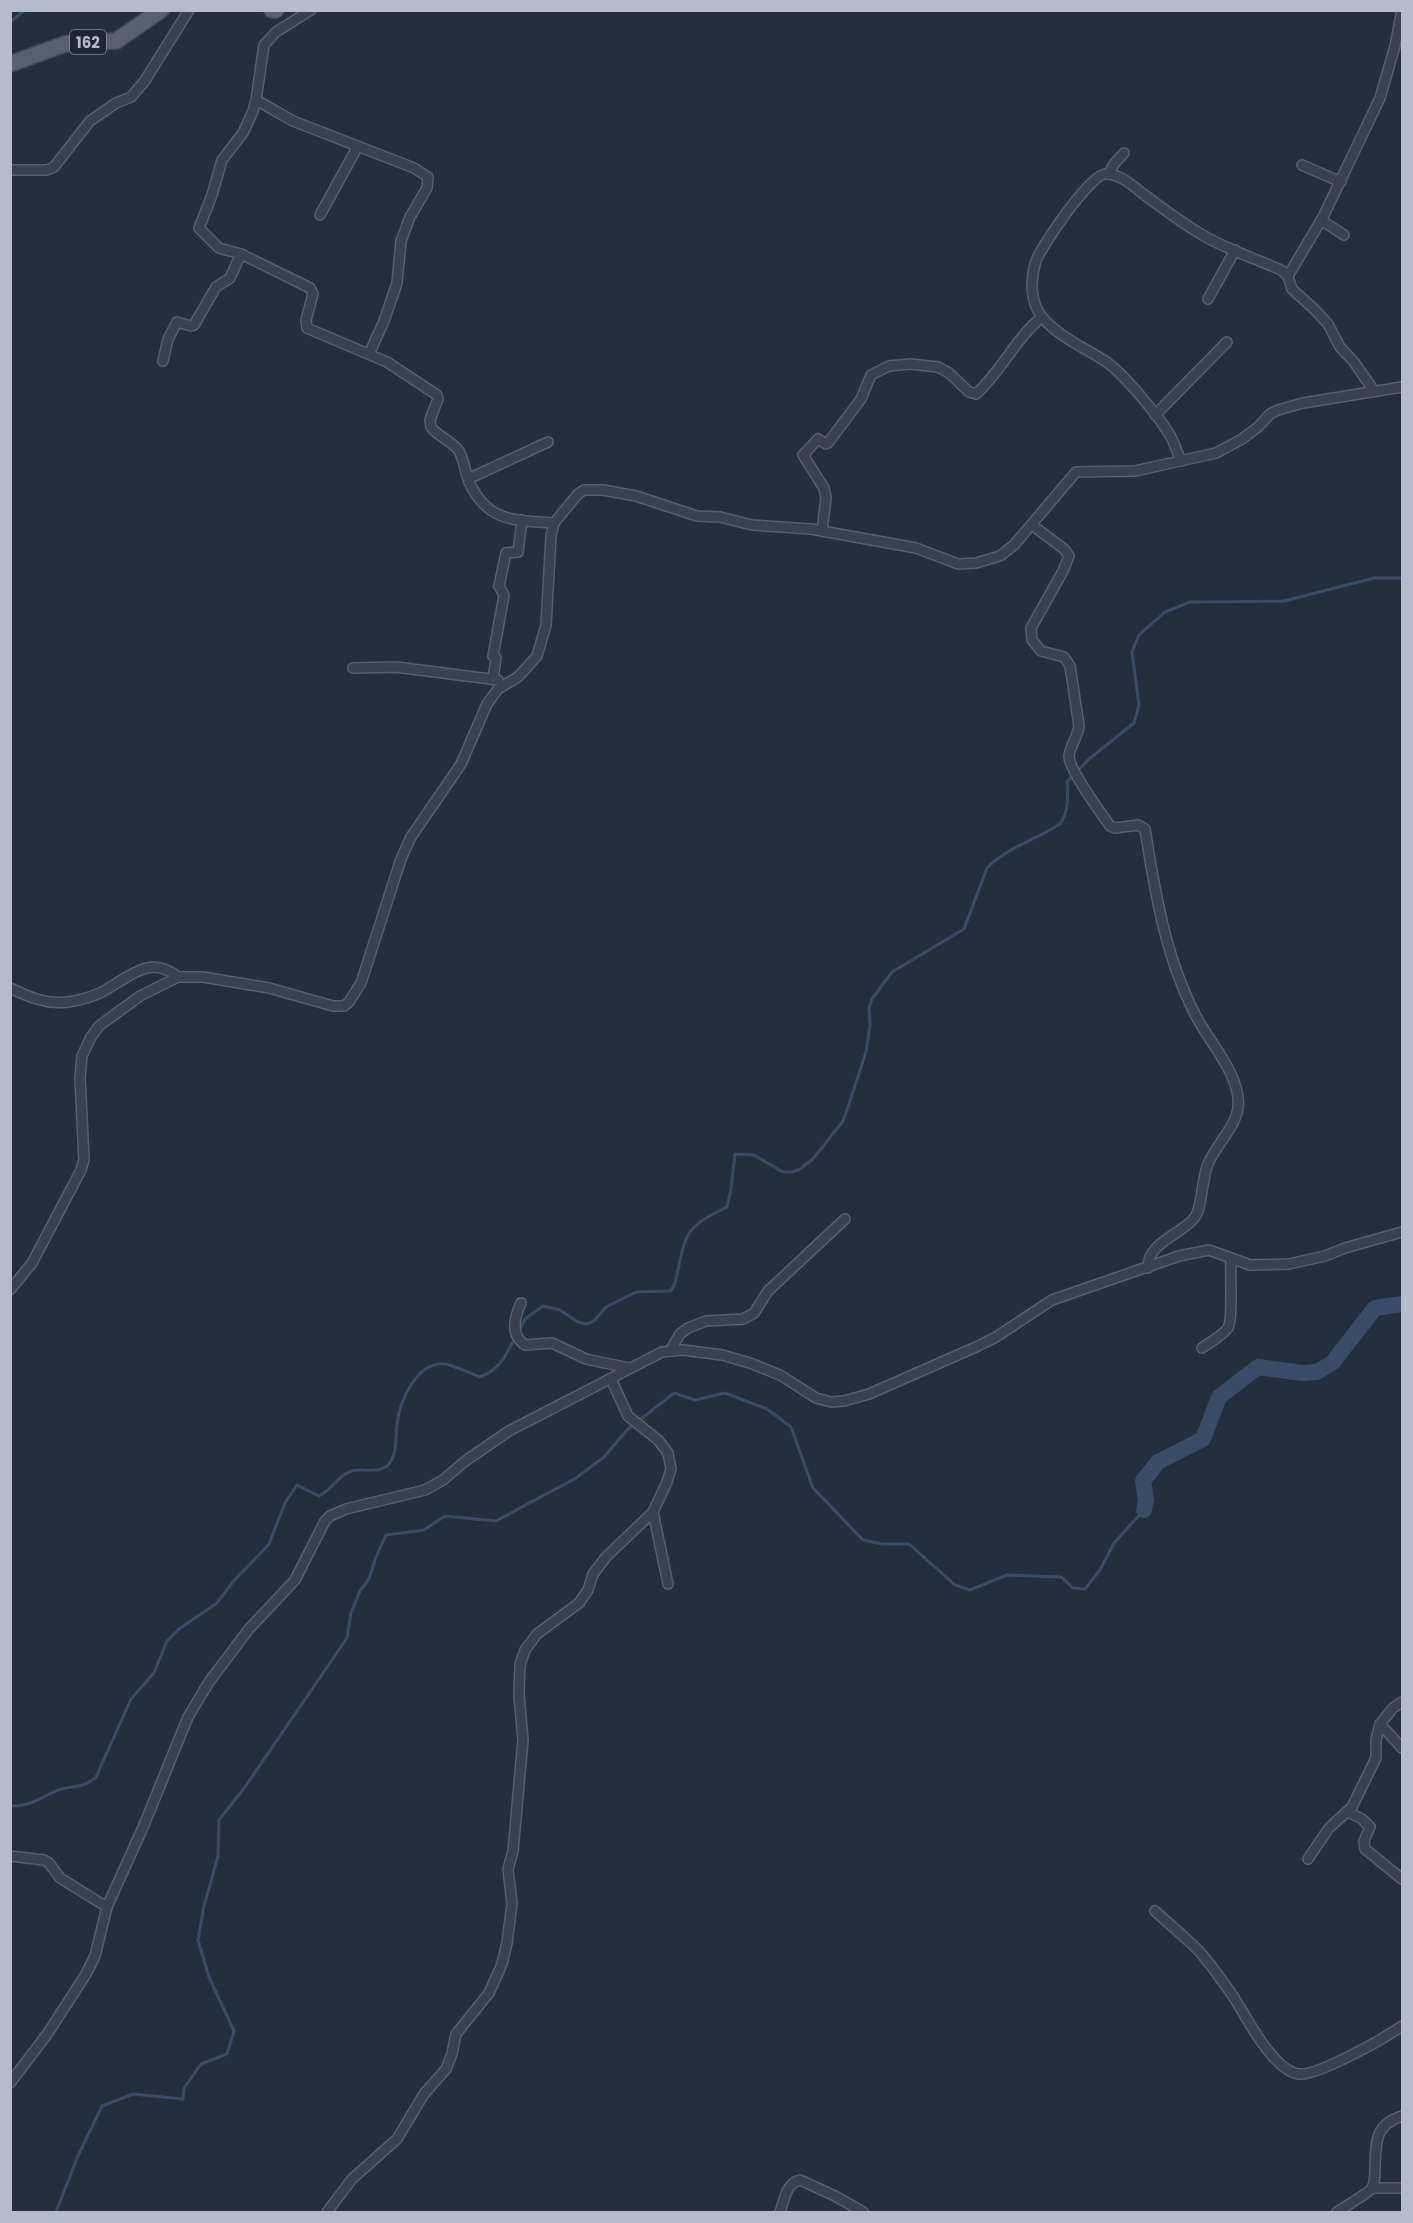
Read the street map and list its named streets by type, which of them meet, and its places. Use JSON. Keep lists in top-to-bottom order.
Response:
{
  "streets": {
    "main road": ["162"]
  }
}
